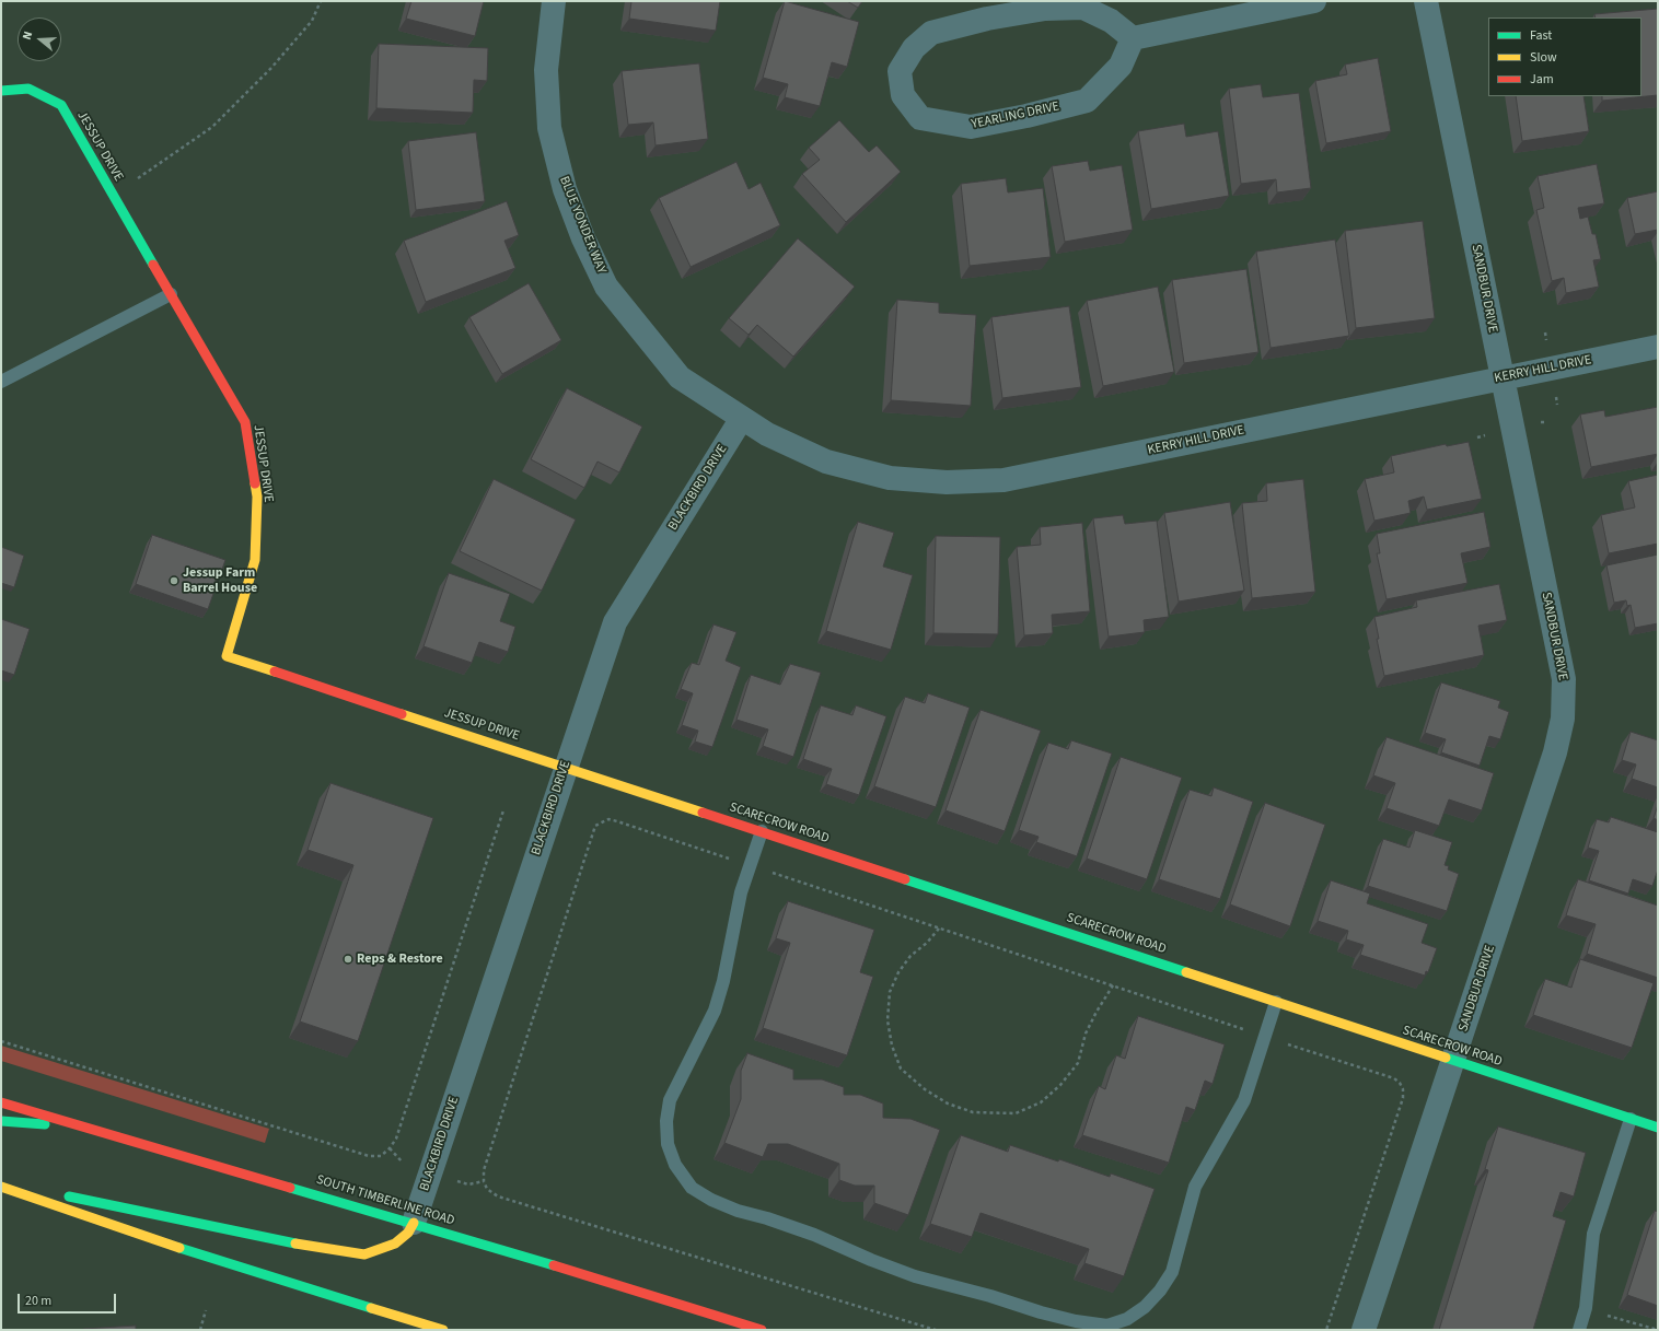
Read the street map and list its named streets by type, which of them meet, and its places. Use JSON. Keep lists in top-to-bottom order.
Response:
{
  "streets": {
    "street": [
      "YEARLING DRIVE",
      "JESSUP DRIVE",
      "BLUE YONDER WAY",
      "SANDBUR DRIVE",
      "KERRY HILL DRIVE",
      "BLACKBIRD DRIVE",
      "SCARECROW ROAD",
      "SOUTH TIMBERLINE ROAD"
    ]
  },
  "crossings": [
    ["JESSUP DRIVE", "BLACKBIRD DRIVE"],
    ["JESSUP DRIVE", "SCARECROW ROAD"],
    ["BLUE YONDER WAY", "KERRY HILL DRIVE"],
    ["BLUE YONDER WAY", "BLACKBIRD DRIVE"],
    ["SANDBUR DRIVE", "KERRY HILL DRIVE"],
    ["SANDBUR DRIVE", "SCARECROW ROAD"],
    ["KERRY HILL DRIVE", "BLACKBIRD DRIVE"],
    ["BLACKBIRD DRIVE", "SCARECROW ROAD"],
    ["BLACKBIRD DRIVE", "SOUTH TIMBERLINE ROAD"]
  ],
  "places": ["Jessup Farm Barrel House", "Reps & Restore"],
  "legend": ["Fast", "Slow", "Jam"],
  "scale_bar": "20 m",
  "north": "left"
}
